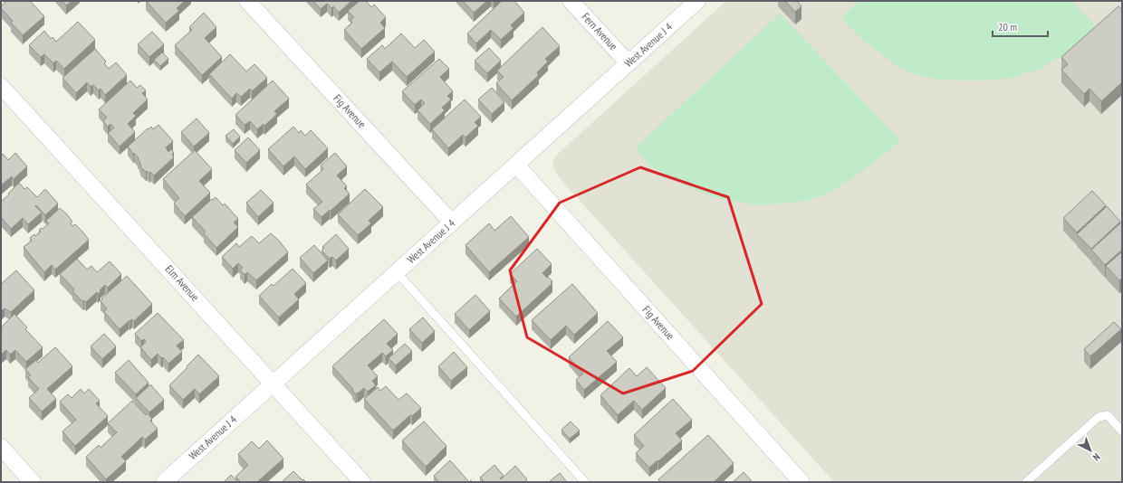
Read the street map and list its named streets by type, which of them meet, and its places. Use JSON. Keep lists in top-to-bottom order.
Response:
{
  "streets": {
    "street": [
      "Fern Avenue",
      "West Avenue J 4",
      "Fig Avenue",
      "Elm Avenue"
    ]
  },
  "crossings": [
    ["Fern Avenue", "West Avenue J 4"],
    ["West Avenue J 4", "Fig Avenue"],
    ["West Avenue J 4", "Elm Avenue"]
  ],
  "scale_bar": "20 m",
  "north": "bottom right"
}
